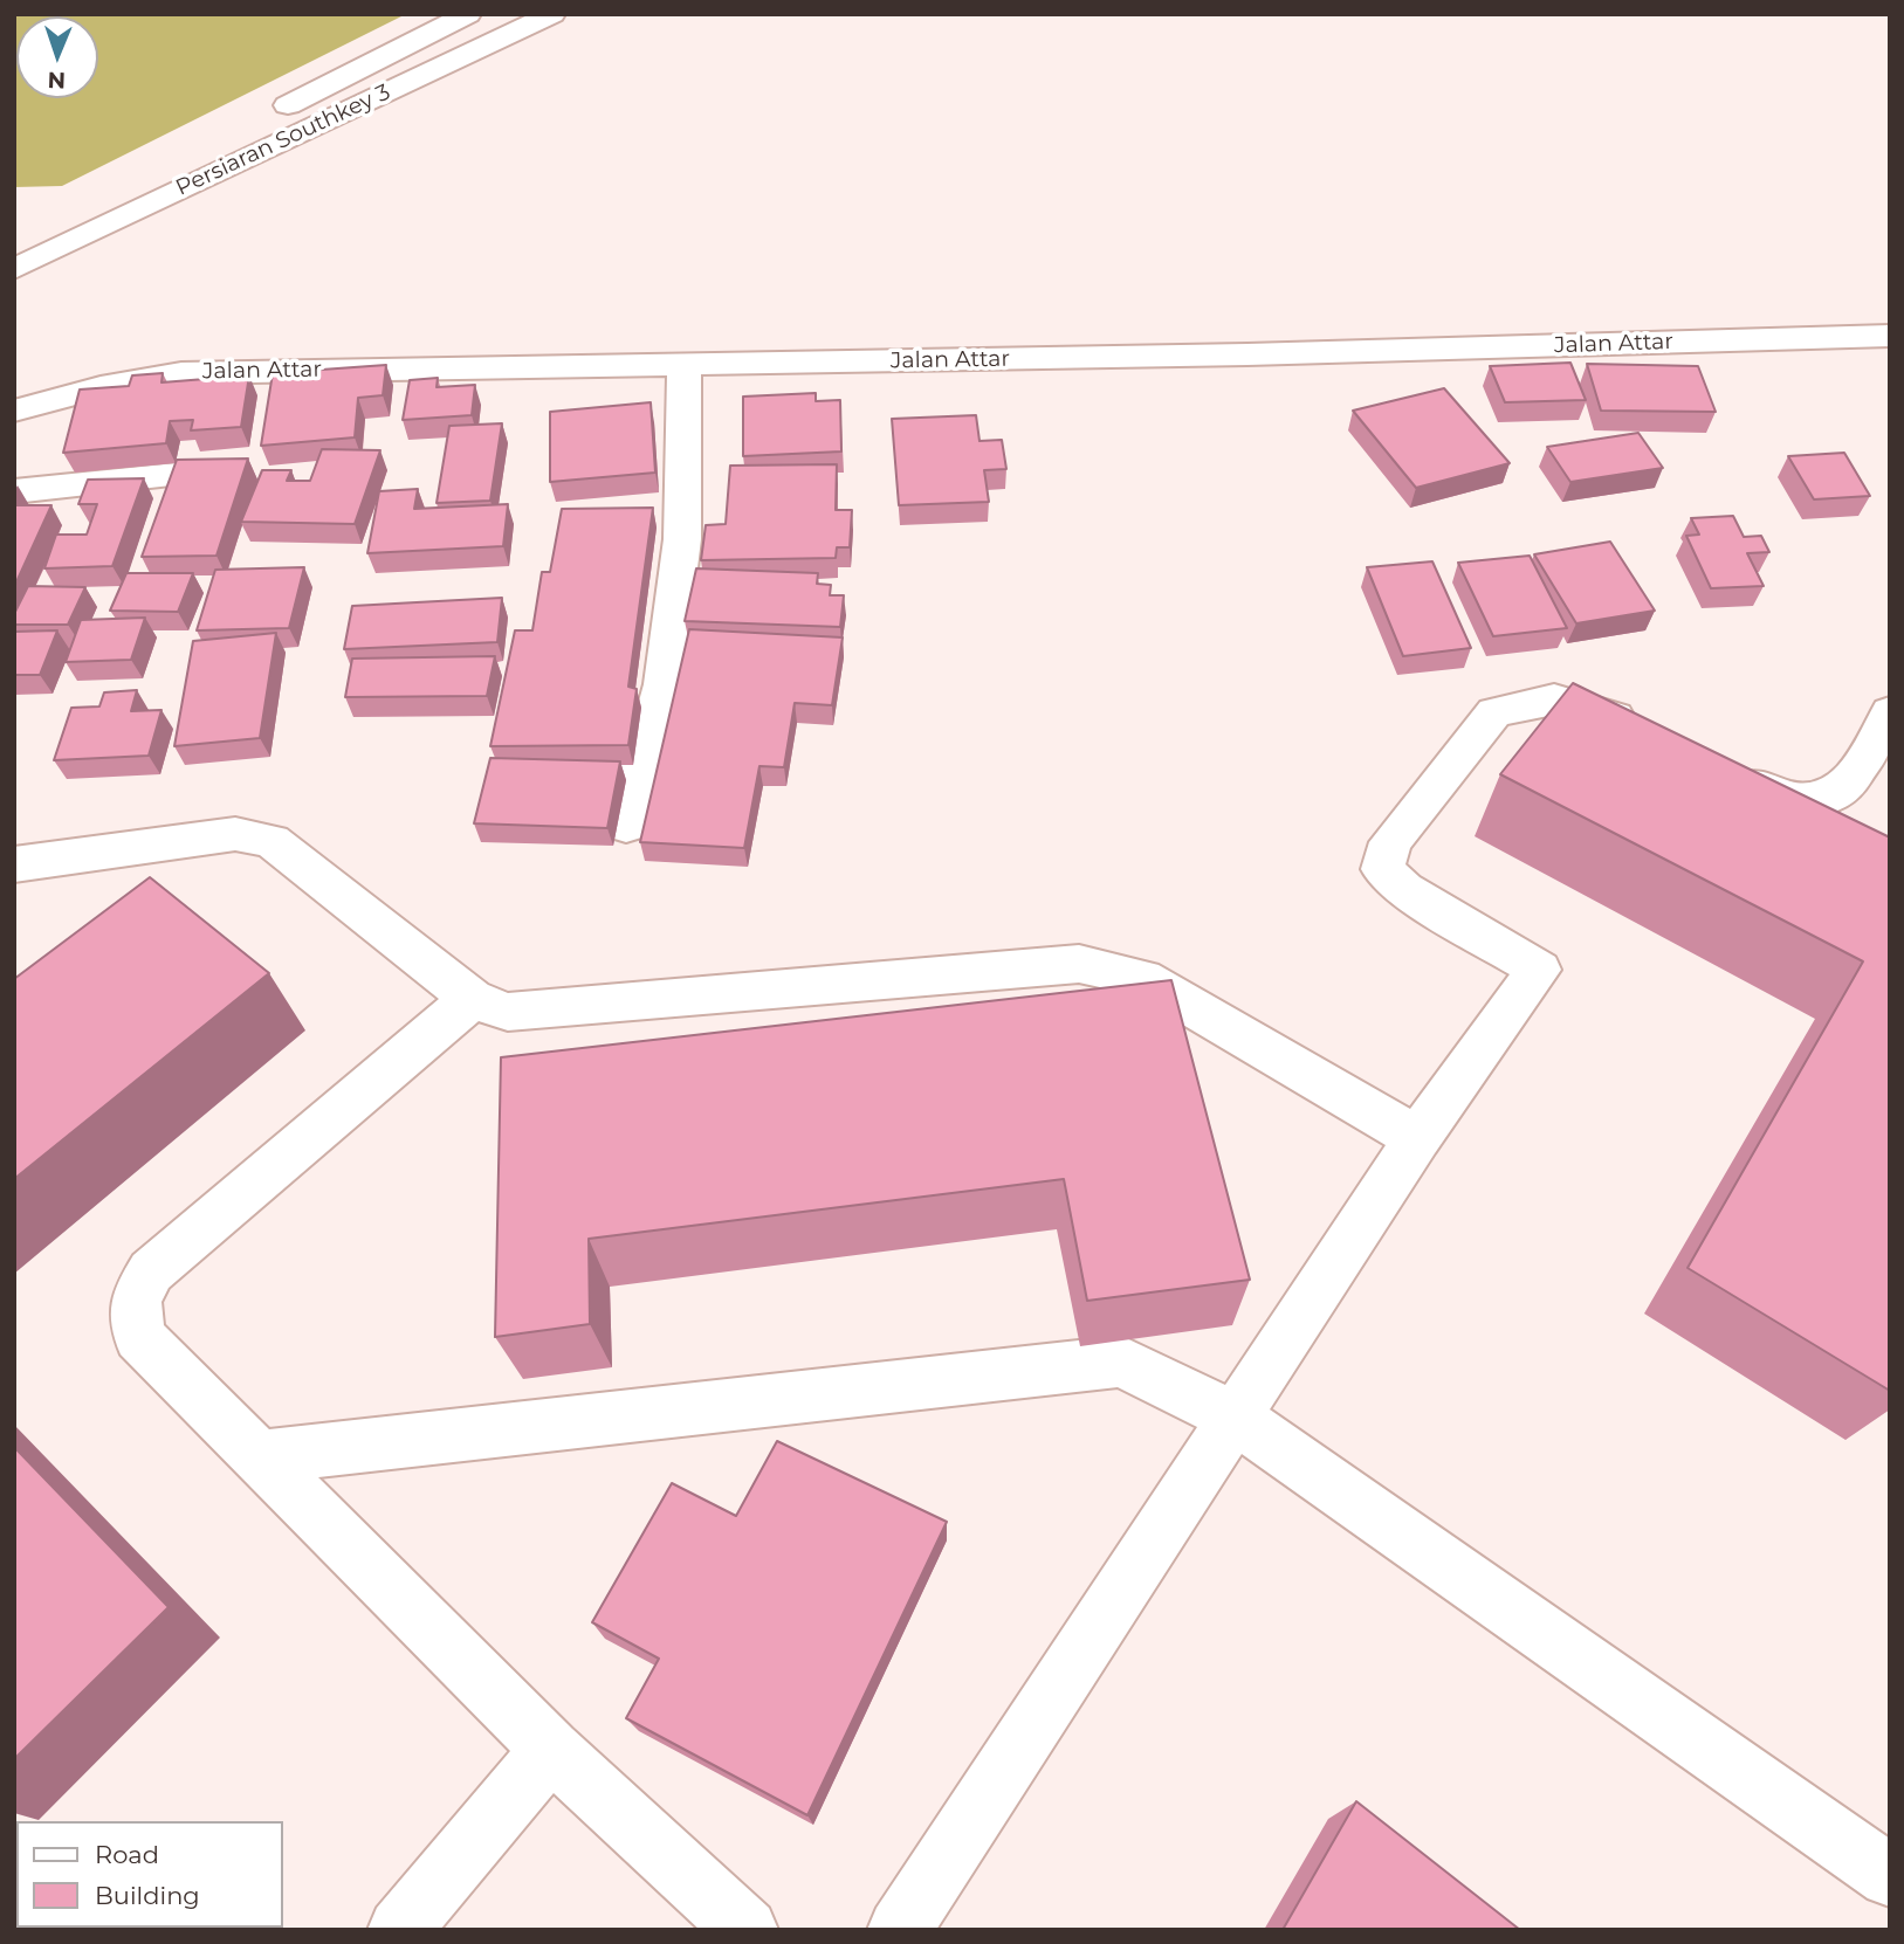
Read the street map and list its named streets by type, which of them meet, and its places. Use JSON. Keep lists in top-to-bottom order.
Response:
{
  "streets": {
    "street": ["Persiaran Southkey 3", "Jalan Attar"]
  },
  "legend": ["Road", "Building"],
  "north": "bottom"
}
